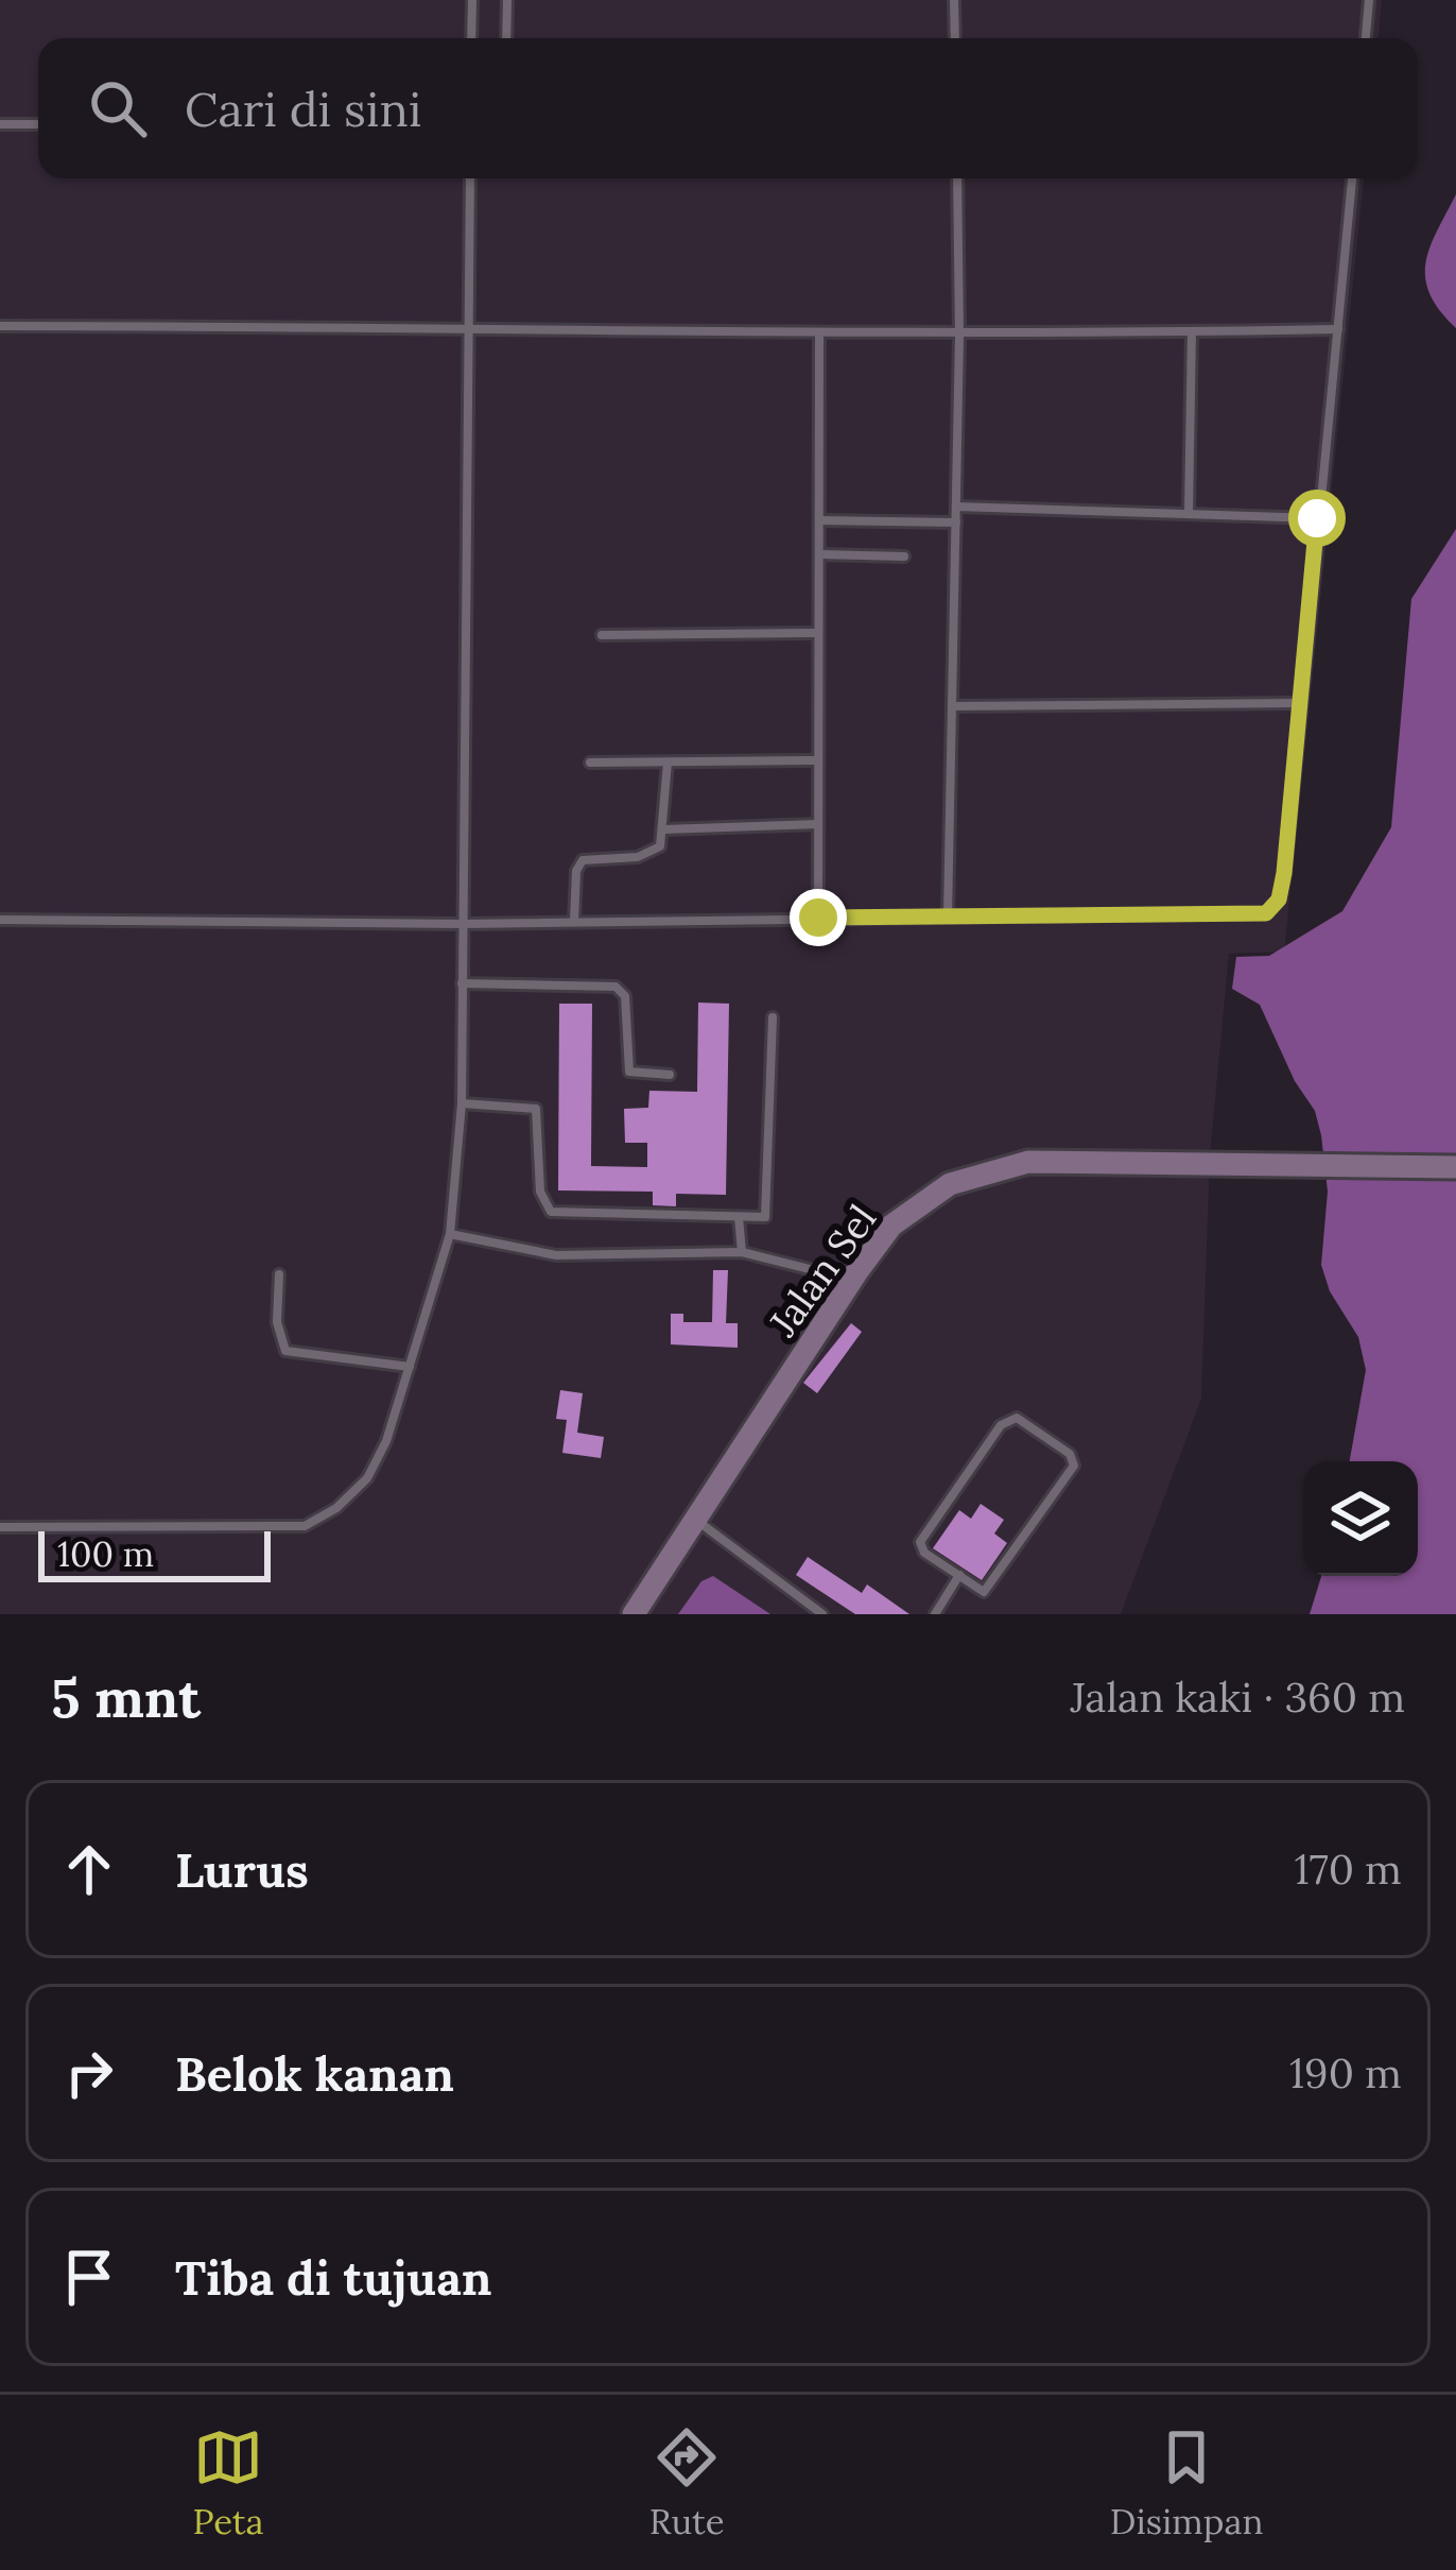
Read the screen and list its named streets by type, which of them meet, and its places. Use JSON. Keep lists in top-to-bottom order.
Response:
{
  "streets": {
    "street": ["Jalan Sel"]
  },
  "scale_bar": "100 m",
  "page": {
    "search": "Cari di sini",
    "scale": "100 m",
    "heading": ["5 mnt", "Jalan kaki · 360 m"],
    "list": [
      ["Lurus", "170 m"],
      ["Belok kanan", "190 m"],
      "Tiba di tujuan"
    ],
    "nav": ["Peta", "Rute", "Disimpan"]
  }
}
